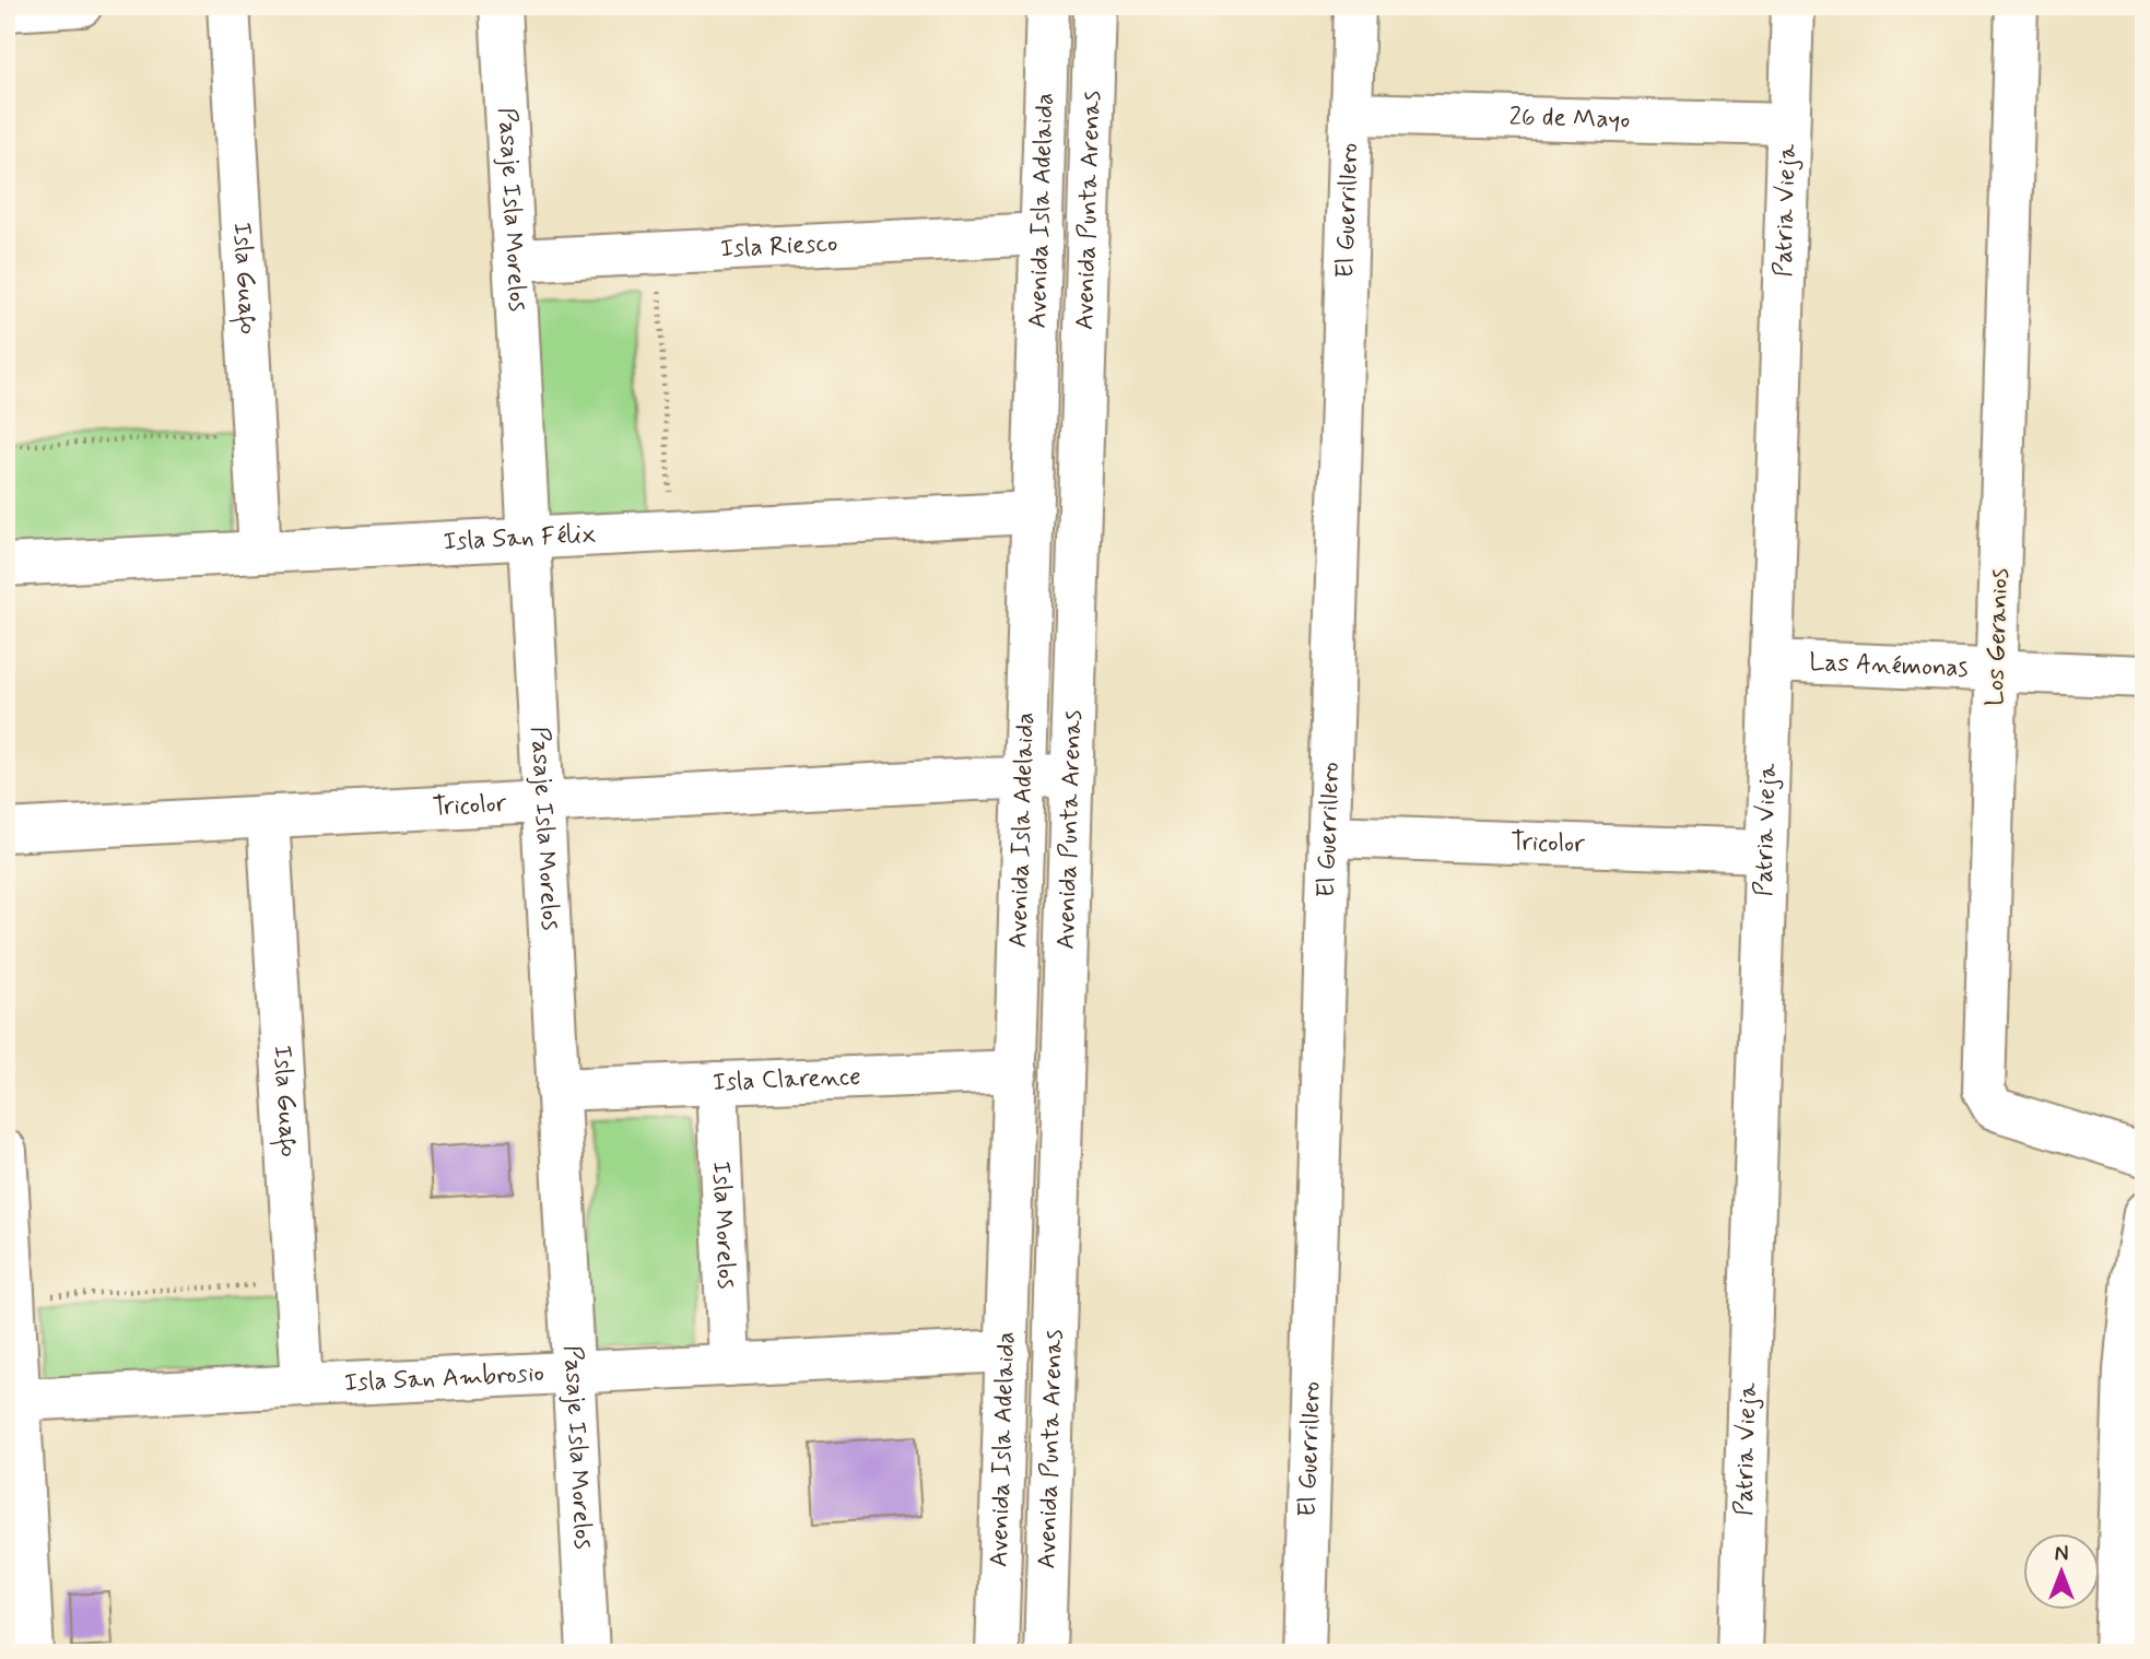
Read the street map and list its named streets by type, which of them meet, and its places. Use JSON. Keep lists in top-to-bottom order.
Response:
{
  "streets": {
    "street": [
      "26 de Mayo",
      "Avenida Isla Adelaida",
      "Avenida Punta Arenas",
      "El Guerrillero",
      "Patria Vieja",
      "Pasaje Isla Morelos",
      "Isla Riesco",
      "Isla Guafo",
      "Isla San Félix",
      "Los Geranios",
      "Las Anémonas",
      "Tricolor",
      "Isla Clarence",
      "Isla Morelos",
      "Isla San Ambrosio"
    ]
  },
  "crossings": [
    ["26 de Mayo", "El Guerrillero"],
    ["26 de Mayo", "Patria Vieja"],
    ["Avenida Isla Adelaida", "Isla Riesco"],
    ["Avenida Isla Adelaida", "Isla San Félix"],
    ["Avenida Isla Adelaida", "Tricolor"],
    ["Avenida Isla Adelaida", "Isla Clarence"],
    ["Avenida Isla Adelaida", "Isla San Ambrosio"],
    ["Avenida Punta Arenas", "Tricolor"],
    ["El Guerrillero", "Tricolor"],
    ["Patria Vieja", "Las Anémonas"],
    ["Patria Vieja", "Tricolor"],
    ["Pasaje Isla Morelos", "Isla Riesco"],
    ["Pasaje Isla Morelos", "Isla San Félix"],
    ["Pasaje Isla Morelos", "Tricolor"],
    ["Pasaje Isla Morelos", "Isla Clarence"],
    ["Pasaje Isla Morelos", "Isla San Ambrosio"],
    ["Isla Guafo", "Isla San Félix"],
    ["Isla Guafo", "Tricolor"],
    ["Isla Guafo", "Isla San Ambrosio"],
    ["Los Geranios", "Las Anémonas"],
    ["Isla Clarence", "Isla Morelos"],
    ["Isla Morelos", "Isla San Ambrosio"]
  ],
  "north": "top"
}
